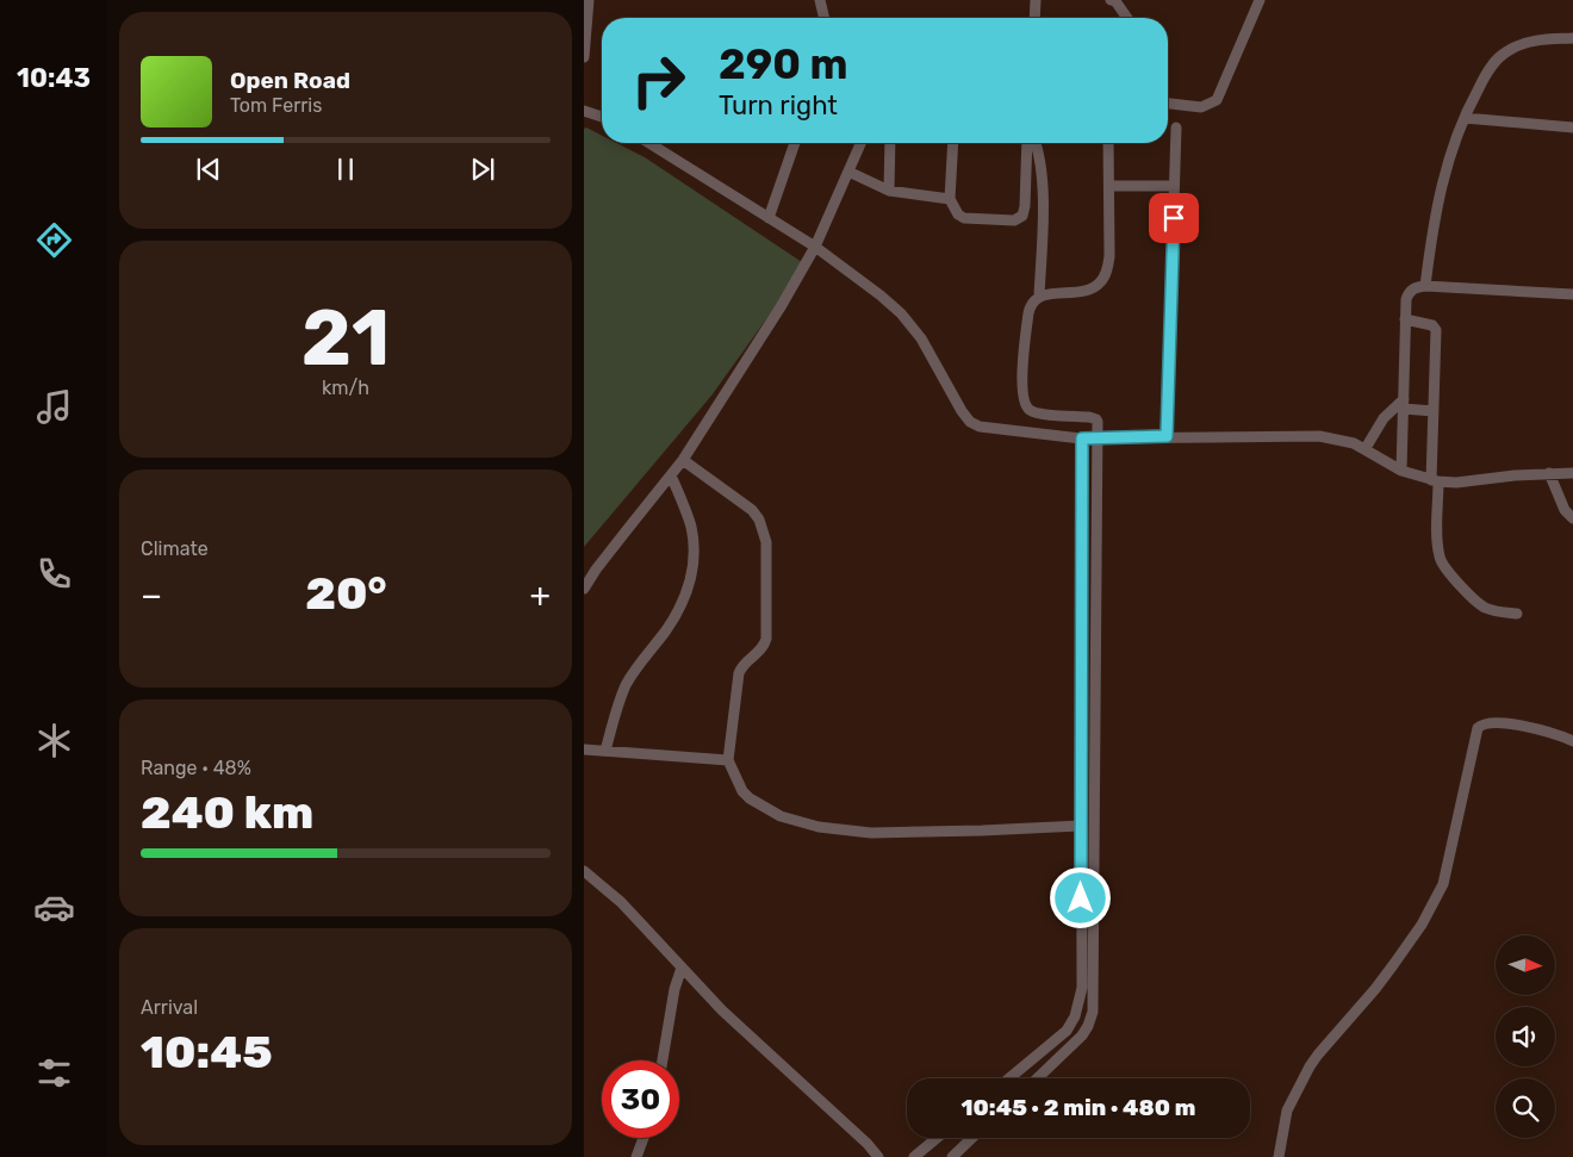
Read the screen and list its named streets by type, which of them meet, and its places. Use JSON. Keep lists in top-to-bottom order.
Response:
{
  "north": "right",
  "page": {
    "tabs": "10:43",
    "turn": ["290 m", "Turn right"],
    "song": ["Open Road", "Tom Ferris"],
    "tile": [
      ["21", "km/h"],
      "Climate",
      ["Range · 48%", "240 km"],
      ["Arrival", "10:45"]
    ],
    "heat": ["−", "20°", "+"],
    "limit": "30",
    "trip": "10:45 · 2 min · 480 m"
  }
}
